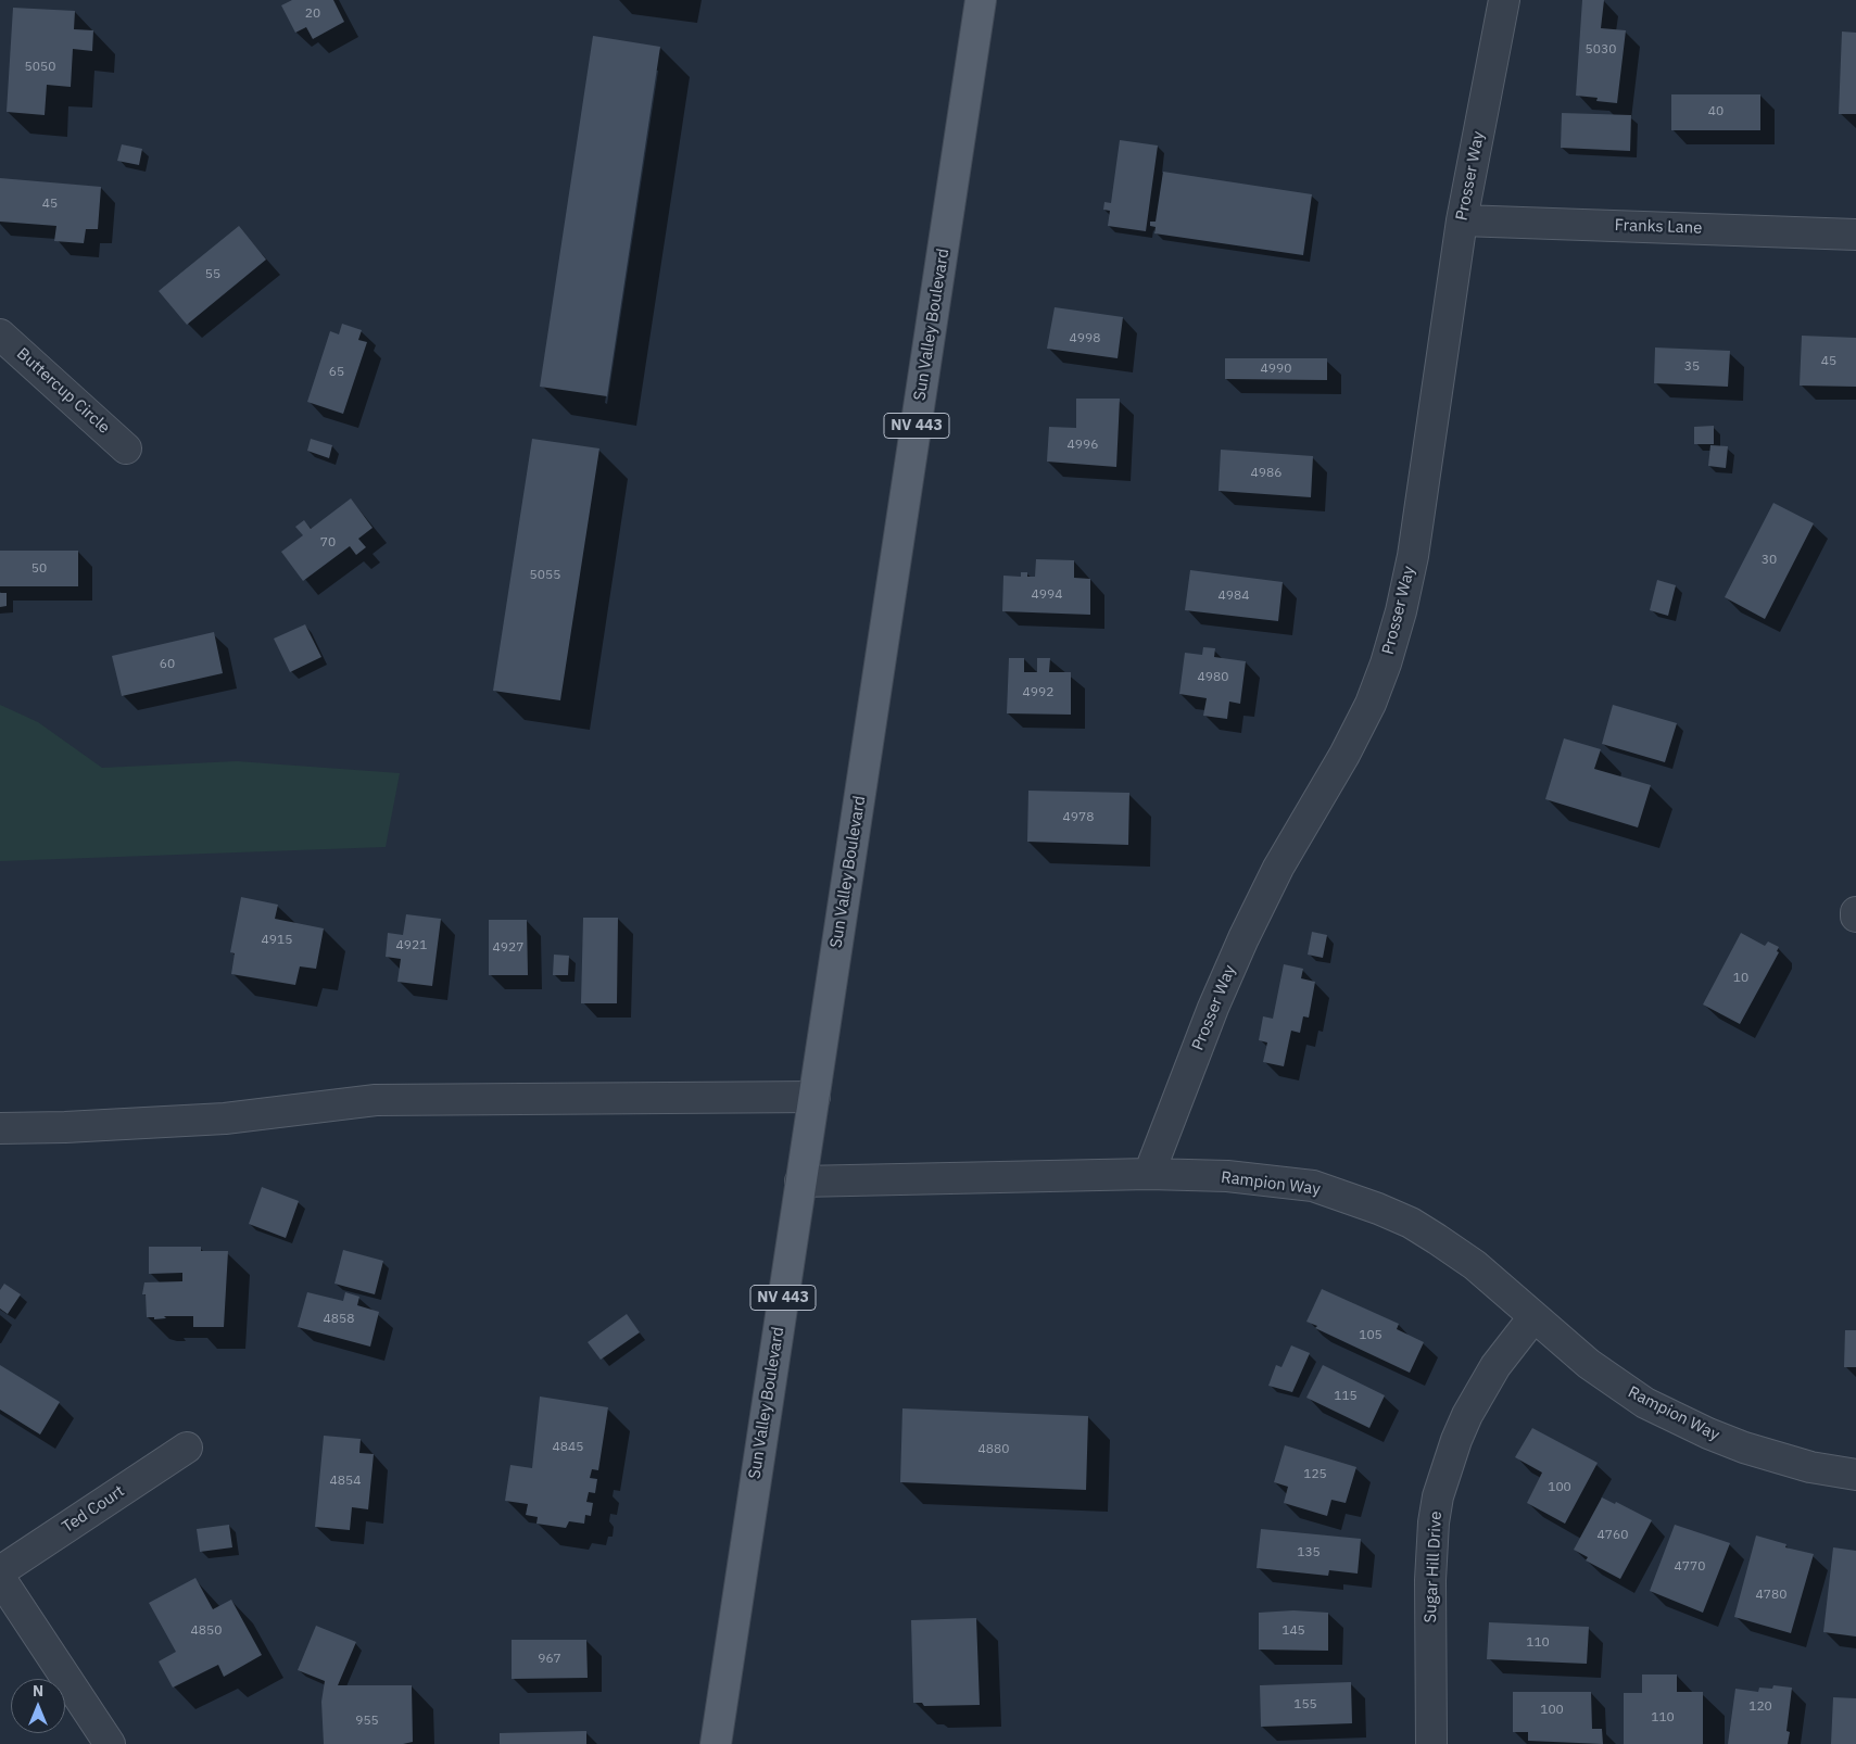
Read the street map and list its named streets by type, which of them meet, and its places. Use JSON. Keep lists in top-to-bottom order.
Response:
{
  "streets": {
    "main road": ["Sun Valley Boulevard", "NV 443"],
    "street": [
      "Prosser Way",
      "Franks Lane",
      "Buttercup Circle",
      "Rampion Way",
      "Ted Court",
      "Sugar Hill Drive"
    ]
  },
  "crossings": [
    ["Prosser Way", "Franks Lane"],
    ["Prosser Way", "Rampion Way"],
    ["Sun Valley Boulevard", "Rampion Way"],
    ["Rampion Way", "Sugar Hill Drive"]
  ],
  "house_numbers": [
    "20",
    "5030",
    "5050",
    "40",
    "45",
    "55",
    "4998",
    "45",
    "35",
    "4990",
    "65",
    "4996",
    "4986",
    "70",
    "30",
    "50",
    "5055",
    "4994",
    "4984",
    "60",
    "4980",
    "4992",
    "4978",
    "4915",
    "4921",
    "4927",
    "10",
    "4858",
    "105",
    "115",
    "4845",
    "4880",
    "125",
    "4854",
    "100",
    "4760",
    "135",
    "4770",
    "4780",
    "4850",
    "145",
    "110",
    "967",
    "155",
    "120",
    "100",
    "110",
    "955"
  ],
  "north": "top"
}
